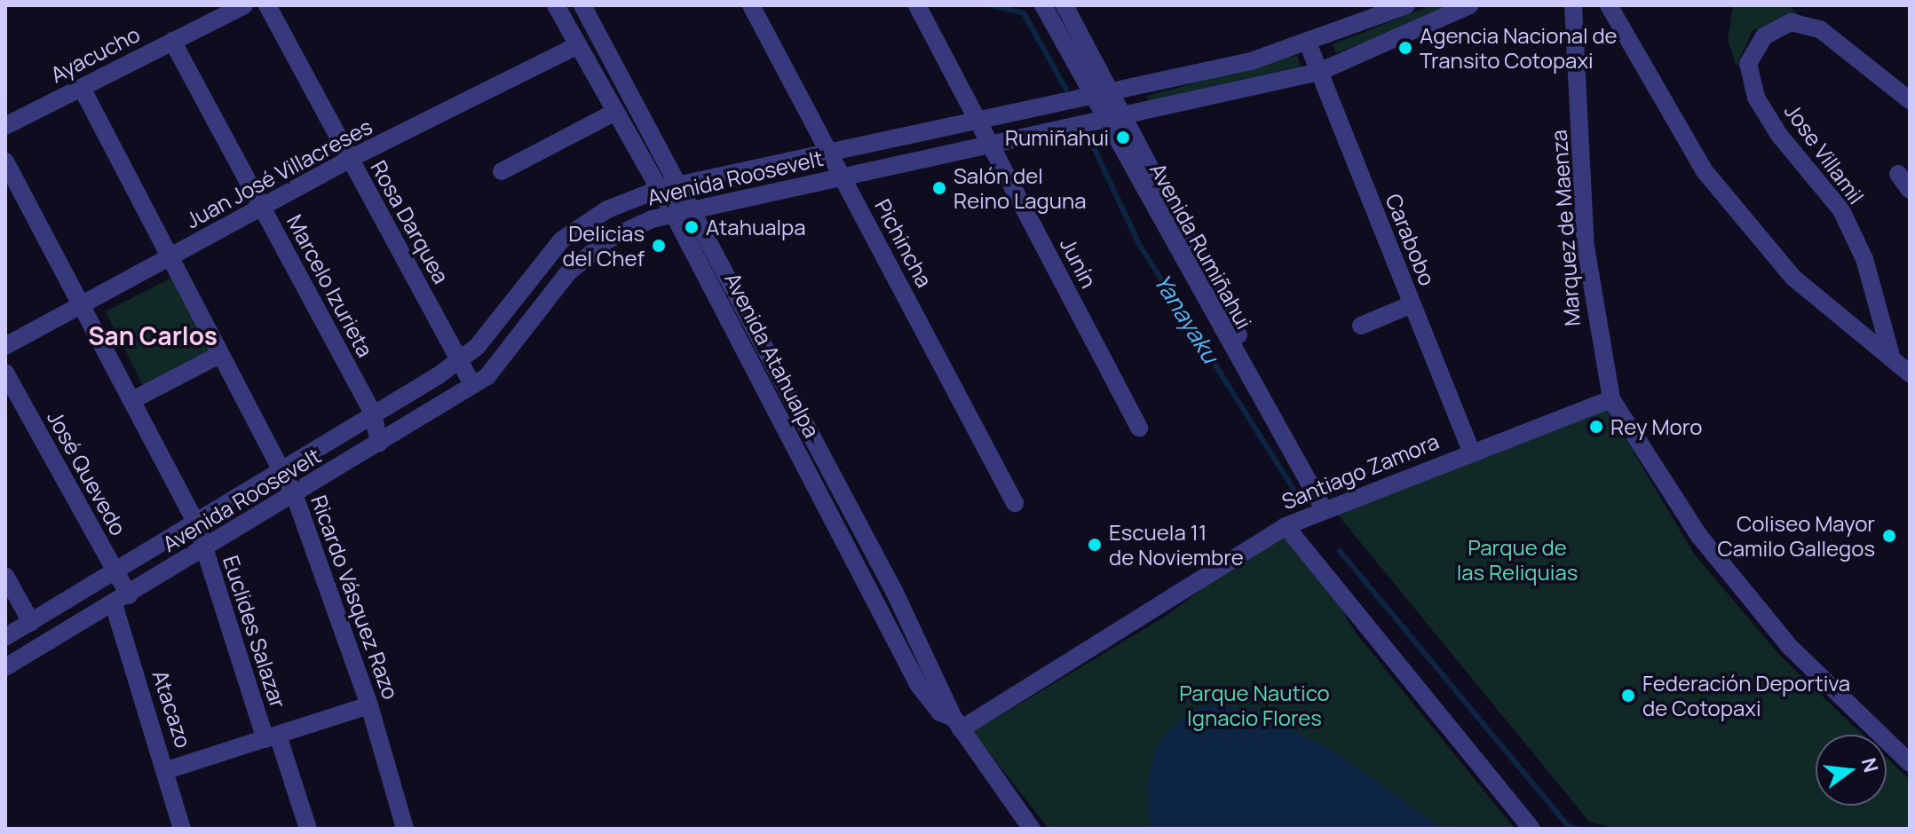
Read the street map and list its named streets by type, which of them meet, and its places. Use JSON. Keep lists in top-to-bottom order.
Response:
{
  "streets": {
    "street": [
      "Ayacucho",
      "Jose Villamil",
      "Juan José Villacreses",
      "Avenida Roosevelt",
      "Rosa Darquea",
      "Marquez de Maenza",
      "Carabobo",
      "Pichincha",
      "Avenida Rumiñahui",
      "Junín",
      "Marcelo Izurieta",
      "Avenida Atahualpa",
      "Santiago Zamora",
      "José Quevedo",
      "Ricardo Vásquez Razo",
      "Euclides Salazar",
      "Atacazo"
    ]
  },
  "crossings": [
    ["Ayacucho", "Marcelo Izurieta"],
    ["Ayacucho", "Ricardo Vásquez Razo"],
    ["Juan José Villacreses", "Rosa Darquea"],
    ["Juan José Villacreses", "Marcelo Izurieta"],
    ["Juan José Villacreses", "Avenida Atahualpa"],
    ["Juan José Villacreses", "Ricardo Vásquez Razo"],
    ["Juan José Villacreses", "Euclides Salazar"],
    ["Avenida Roosevelt", "Rosa Darquea"],
    ["Avenida Roosevelt", "Carabobo"],
    ["Avenida Roosevelt", "Pichincha"],
    ["Avenida Roosevelt", "Avenida Rumiñahui"],
    ["Avenida Roosevelt", "Junín"],
    ["Avenida Roosevelt", "Marcelo Izurieta"],
    ["Avenida Roosevelt", "Avenida Atahualpa"],
    ["Avenida Roosevelt", "José Quevedo"],
    ["Avenida Roosevelt", "Ricardo Vásquez Razo"],
    ["Avenida Roosevelt", "Euclides Salazar"],
    ["Avenida Roosevelt", "Atacazo"],
    ["Marquez de Maenza", "Santiago Zamora"],
    ["Carabobo", "Santiago Zamora"],
    ["Avenida Rumiñahui", "Santiago Zamora"],
    ["Avenida Atahualpa", "Santiago Zamora"],
    ["José Quevedo", "Atacazo"]
  ],
  "districts": ["San Carlos"],
  "water": ["Yanayaku"],
  "parks": ["Parque de las Reliquias", "Parque Nautico Ignacio Flores"],
  "places": [
    "Agencia Nacional de Transito Cotopaxi",
    "Rumiñahui",
    "Salón del Reino Laguna",
    "Atahualpa",
    "Delicias del Chef",
    "Rey Moro",
    "Coliseo Mayor Camilo Gallegos",
    "Escuela 11 de Noviembre",
    "Federación Deportiva de Cotopaxi"
  ],
  "north": "right"
}
